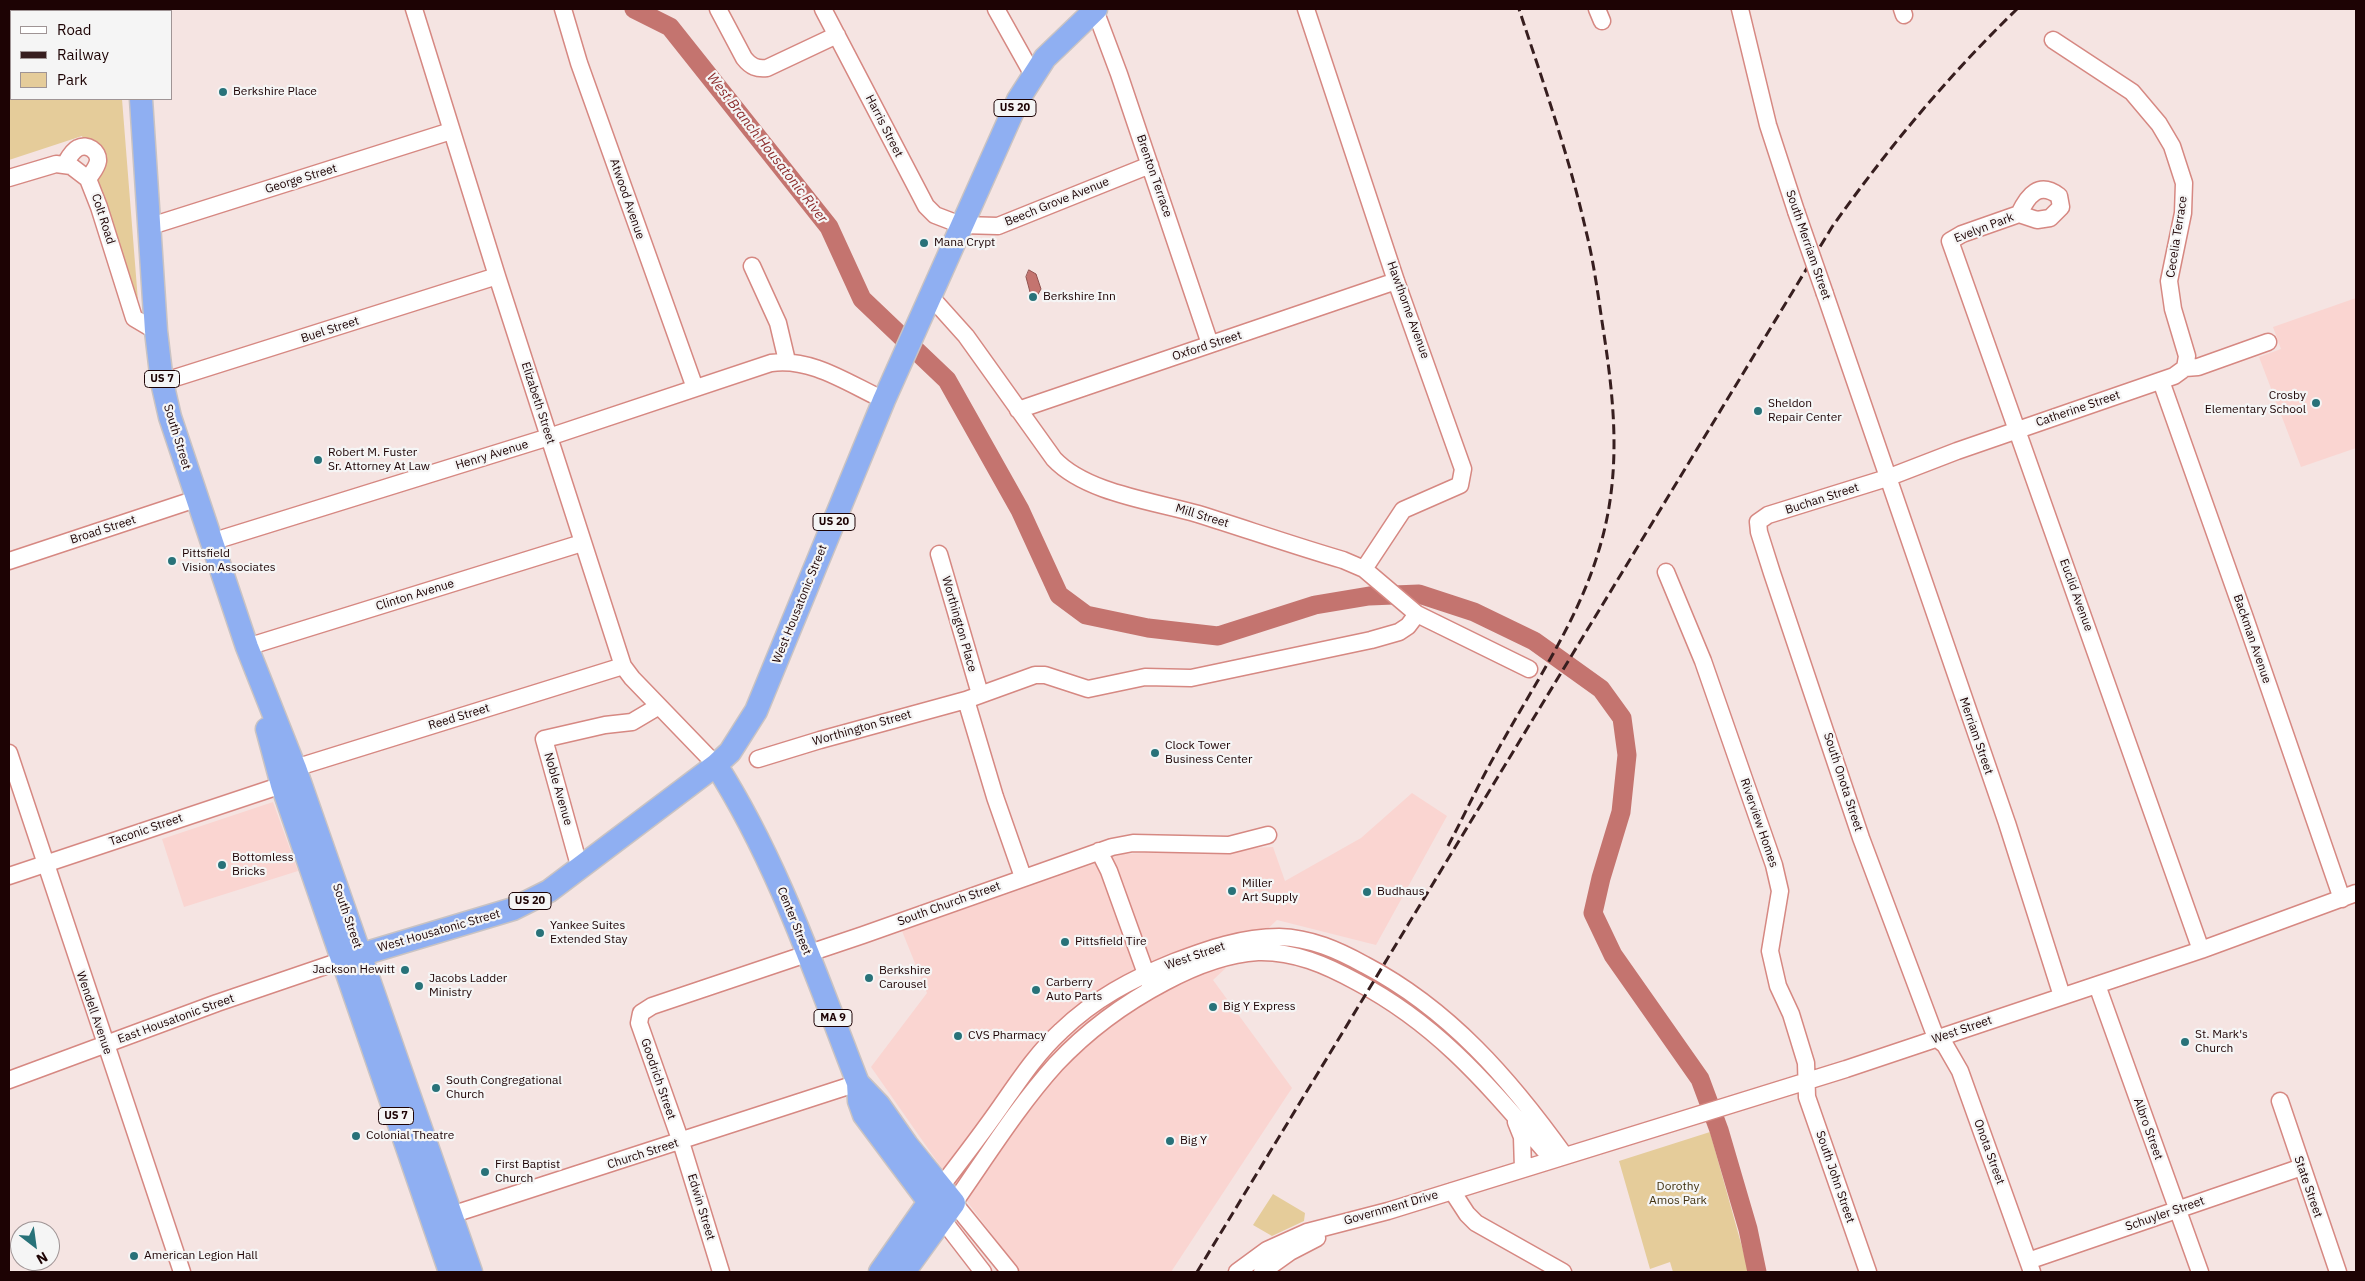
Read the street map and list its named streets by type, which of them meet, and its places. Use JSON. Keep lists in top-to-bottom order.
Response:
{
  "streets": {
    "highway": [
      "US 20",
      "US 7",
      "South Street",
      "West Housatonic Street",
      "Center Street",
      "West Street",
      "MA 9"
    ],
    "street": [
      "Harris Street",
      "Brenton Terrace",
      "George Street",
      "Atwood Avenue",
      "Beech Grove Avenue",
      "Colt Road",
      "Evelyn Park",
      "Cecelia Terrace",
      "South Merriam Street",
      "Hawthorne Avenue",
      "Buel Street",
      "Oxford Street",
      "Elizabeth Street",
      "Catherine Street",
      "Henry Avenue",
      "Buchan Street",
      "Mill Street",
      "Broad Street",
      "Clinton Avenue",
      "Euclid Avenue",
      "Worthington Place",
      "Backman Avenue",
      "Reed Street",
      "Worthington Street",
      "Merriam Street",
      "South Onota Street",
      "Noble Avenue",
      "Riverview Homes",
      "Taconic Street",
      "South Church Street",
      "Wendell Avenue",
      "East Housatonic Street",
      "Goodrich Street",
      "Albro Street",
      "Onota Street",
      "Church Street",
      "South John Street",
      "State Street",
      "Edwin Street",
      "Government Drive",
      "Schuyler Street"
    ]
  },
  "crossings": [
    ["Harris Street", "Beech Grove Avenue"],
    ["Harris Street", "West Housatonic Street"],
    ["Brenton Terrace", "Beech Grove Avenue"],
    ["Brenton Terrace", "Oxford Street"],
    ["Brenton Terrace", "West Housatonic Street"],
    ["George Street", "Elizabeth Street"],
    ["George Street", "South Street"],
    ["Atwood Avenue", "Henry Avenue"],
    ["Beech Grove Avenue", "West Housatonic Street"],
    ["Colt Road", "South Street"],
    ["Evelyn Park", "Euclid Avenue"],
    ["Cecelia Terrace", "Catherine Street"],
    ["South Merriam Street", "Catherine Street"],
    ["South Merriam Street", "Buchan Street"],
    ["South Merriam Street", "Merriam Street"],
    ["Hawthorne Avenue", "Oxford Street"],
    ["Hawthorne Avenue", "Mill Street"],
    ["Buel Street", "Elizabeth Street"],
    ["Buel Street", "South Street"],
    ["Oxford Street", "Mill Street"],
    ["Elizabeth Street", "Henry Avenue"],
    ["Elizabeth Street", "Clinton Avenue"],
    ["Elizabeth Street", "West Housatonic Street"],
    ["Elizabeth Street", "Reed Street"],
    ["Elizabeth Street", "Noble Avenue"],
    ["Elizabeth Street", "Center Street"],
    ["Catherine Street", "Buchan Street"],
    ["Catherine Street", "Euclid Avenue"],
    ["Catherine Street", "Backman Avenue"],
    ["Catherine Street", "Merriam Street"],
    ["South Street", "Henry Avenue"],
    ["South Street", "Broad Street"],
    ["South Street", "Clinton Avenue"],
    ["South Street", "West Housatonic Street"],
    ["South Street", "Reed Street"],
    ["South Street", "Taconic Street"],
    ["South Street", "East Housatonic Street"],
    ["South Street", "Church Street"],
    ["Henry Avenue", "West Housatonic Street"],
    ["Buchan Street", "Merriam Street"],
    ["Buchan Street", "South Onota Street"],
    ["Mill Street", "West Housatonic Street"],
    ["Mill Street", "Worthington Street"],
    ["Euclid Avenue", "West Street"],
    ["West Housatonic Street", "Noble Avenue"],
    ["West Housatonic Street", "Center Street"],
    ["West Housatonic Street", "East Housatonic Street"],
    ["Worthington Place", "Worthington Street"],
    ["Worthington Place", "South Church Street"],
    ["Backman Avenue", "West Street"],
    ["Reed Street", "Taconic Street"],
    ["Merriam Street", "West Street"],
    ["South Onota Street", "West Street"],
    ["South Onota Street", "Onota Street"],
    ["Riverview Homes", "West Street"],
    ["Riverview Homes", "South John Street"],
    ["Taconic Street", "Wendell Avenue"],
    ["South Church Street", "Center Street"],
    ["South Church Street", "Goodrich Street"],
    ["Center Street", "West Street"],
    ["Center Street", "Church Street"],
    ["West Street", "Albro Street"],
    ["West Street", "Onota Street"],
    ["West Street", "South John Street"],
    ["West Street", "Government Drive"],
    ["Wendell Avenue", "East Housatonic Street"],
    ["Goodrich Street", "Church Street"],
    ["Goodrich Street", "Edwin Street"],
    ["Albro Street", "Schuyler Street"],
    ["Onota Street", "Schuyler Street"],
    ["Church Street", "Edwin Street"],
    ["State Street", "Schuyler Street"]
  ],
  "water": ["West Branch Housatonic River"],
  "parks": ["Dorothy Amos Park"],
  "places": [
    "Berkshire Place",
    "Mana Crypt",
    "Berkshire Inn",
    "Crosby Elementary School",
    "Sheldon Repair Center",
    "Robert M. Fuster Sr. Attorney At Law",
    "Pittsfield Vision Associates",
    "Clock Tower Business Center",
    "Bottomless Bricks",
    "Miller Art Supply",
    "Budhaus",
    "Yankee Suites Extended Stay",
    "Pittsfield Tire",
    "Jackson Hewitt",
    "Berkshire Carousel",
    "Jacobs Ladder Ministry",
    "Carberry Auto Parts",
    "Big Y Express",
    "CVS Pharmacy",
    "St. Mark's Church",
    "South Congregational Church",
    "Colonial Theatre",
    "Big Y",
    "First Baptist Church",
    "American Legion Hall"
  ],
  "legend": ["Road", "Railway", "Park"],
  "north": "bottom right"
}
